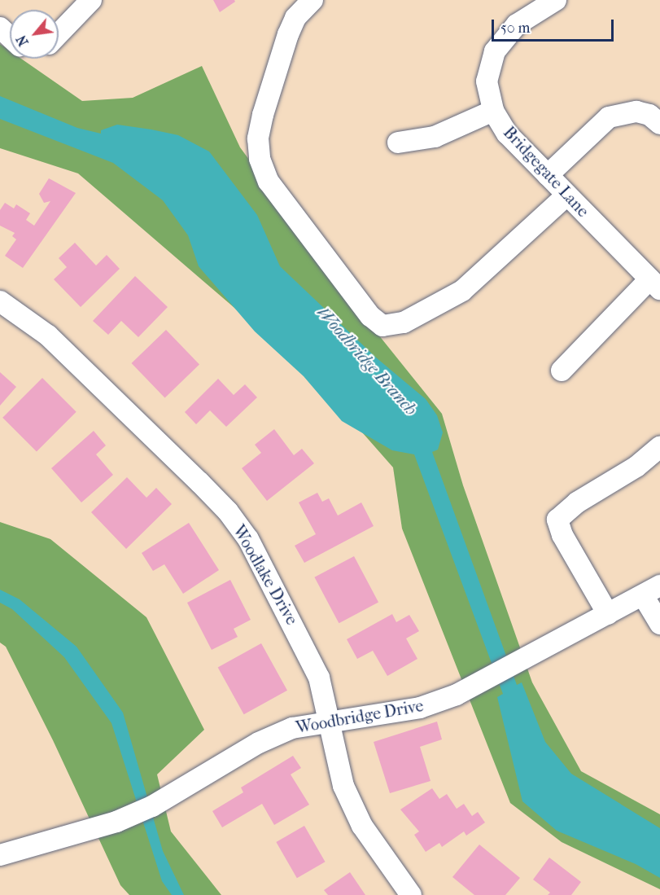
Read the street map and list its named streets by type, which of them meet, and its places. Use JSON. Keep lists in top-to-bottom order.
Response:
{
  "streets": {
    "street": ["Bridgegate Lane", "Woodlake Drive", "Woodbridge Drive"]
  },
  "crossings": [
    ["Woodlake Drive", "Woodbridge Drive"]
  ],
  "water": ["Woodbridge Branch"],
  "scale_bar": "50 m",
  "north": "bottom left"
}
